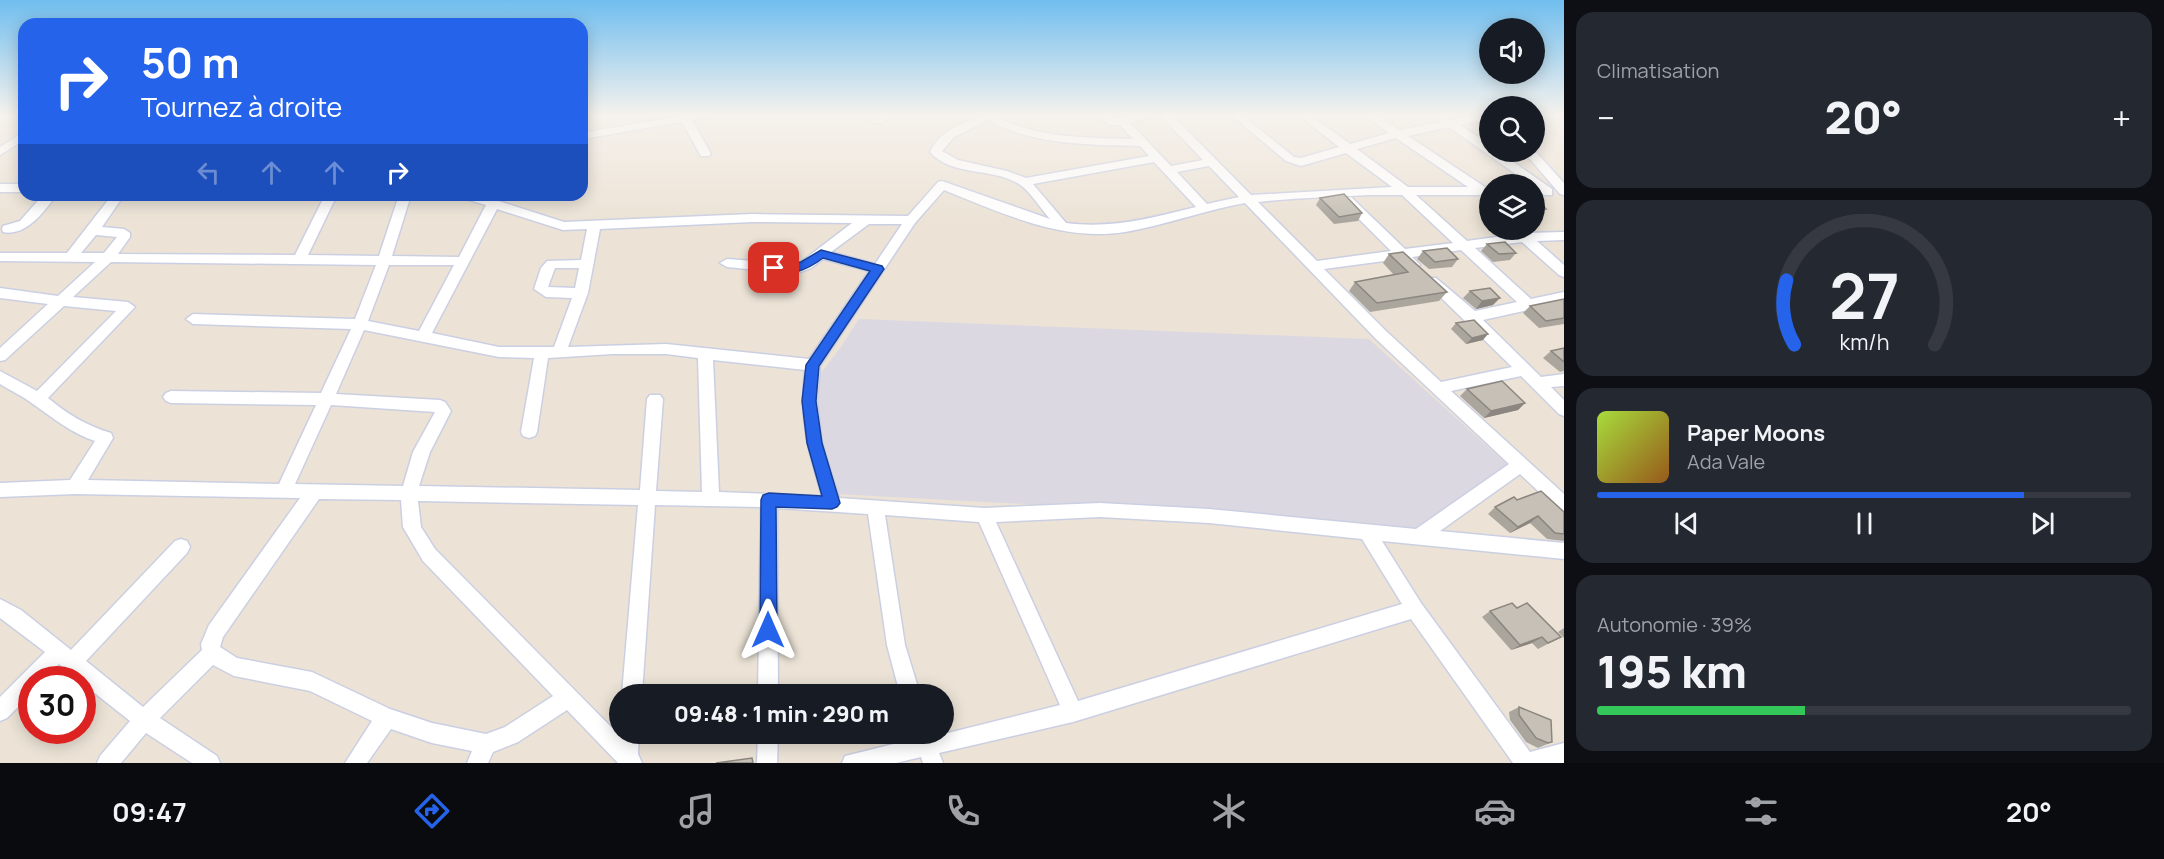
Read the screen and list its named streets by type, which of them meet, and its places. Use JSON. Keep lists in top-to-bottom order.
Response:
{
  "page": {
    "tile": [
      "Climatisation",
      ["Autonomie · 39%", "195 km"]
    ],
    "turn": ["50 m", "Tournez à droite"],
    "heat": ["−", "20°", "+"],
    "song": ["Paper Moons", "Ada Vale"],
    "limit": "30",
    "trip": "09:48 · 1 min · 290 m",
    "tabs": ["09:47", "20°"],
    "gauge": ["27", "km/h"]
  }
}
